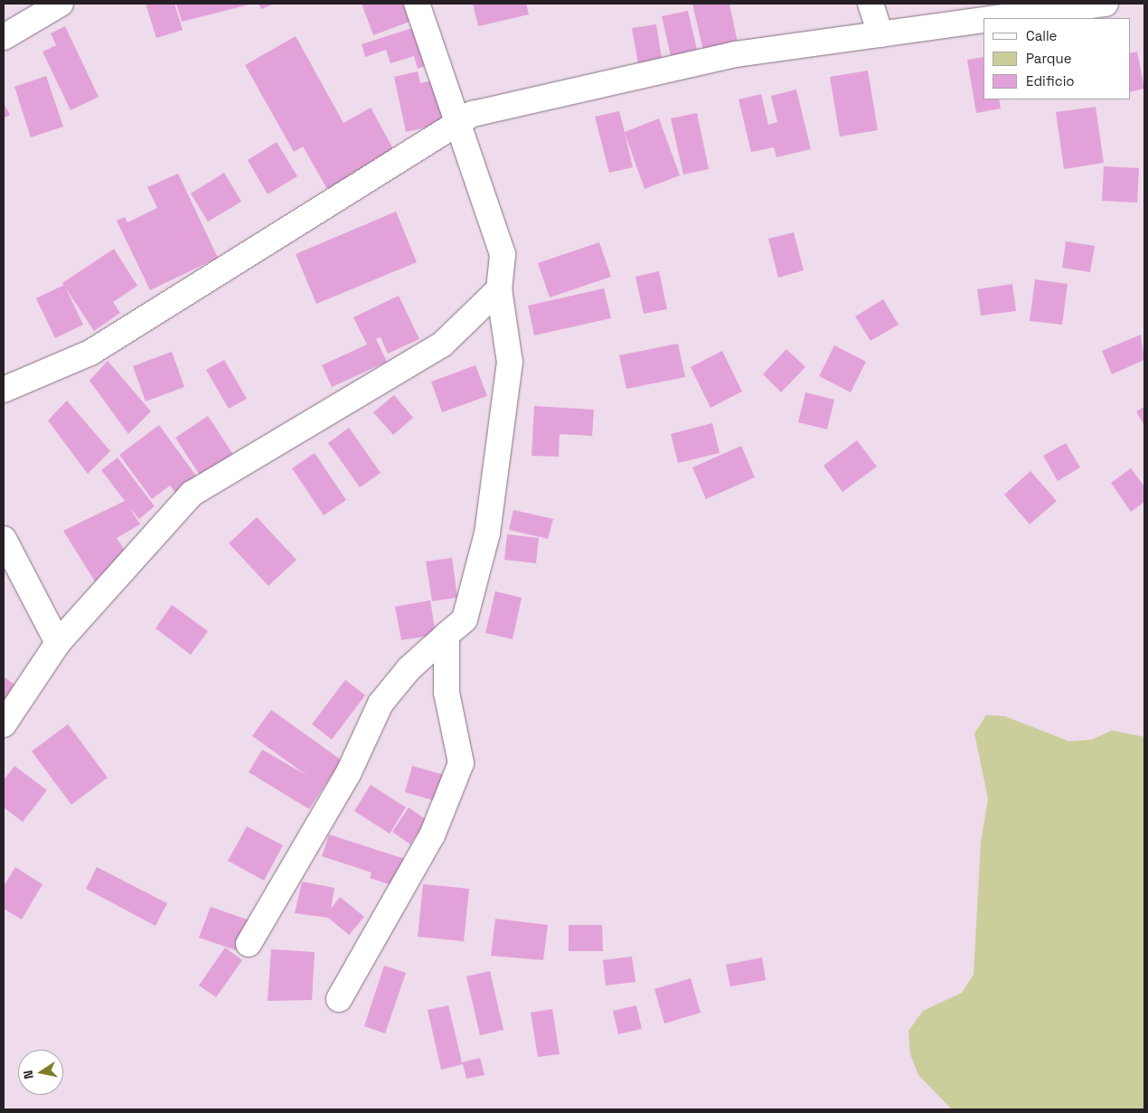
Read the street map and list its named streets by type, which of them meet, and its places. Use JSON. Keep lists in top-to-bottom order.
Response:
{
  "legend": ["Calle", "Parque", "Edificio"],
  "north": "left"
}
